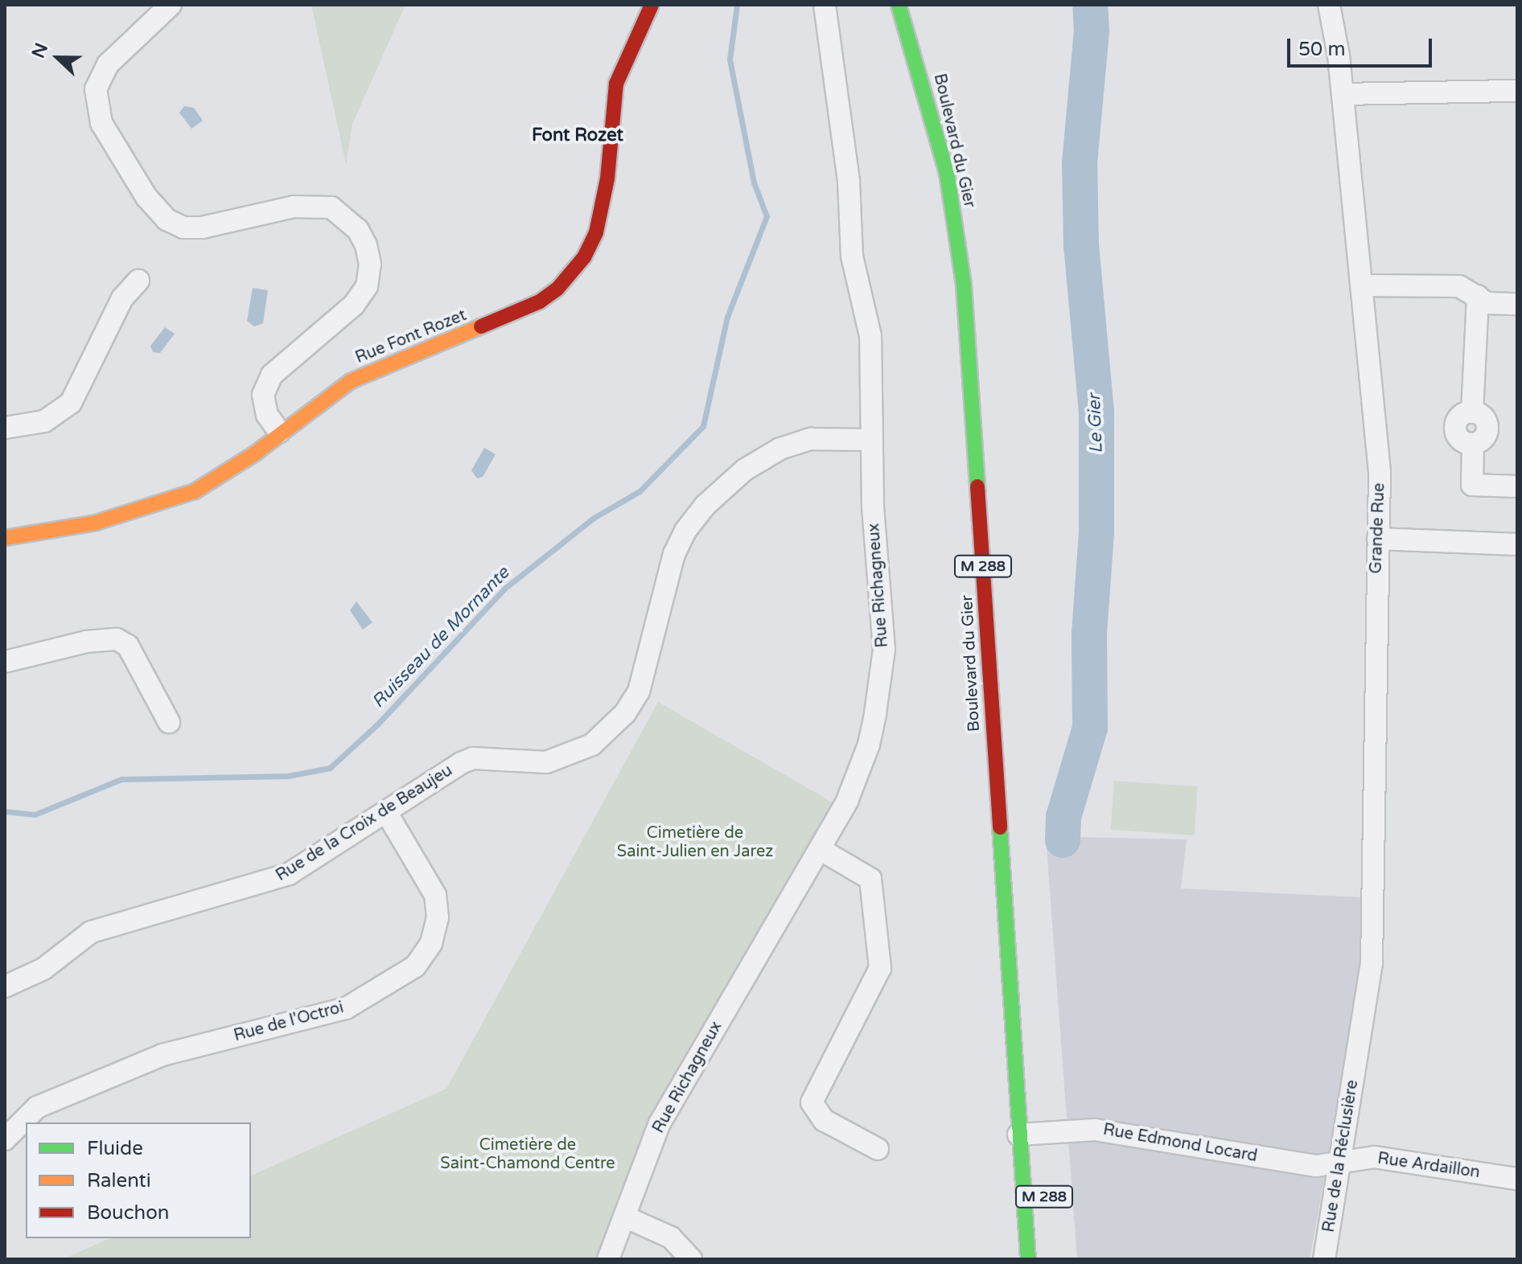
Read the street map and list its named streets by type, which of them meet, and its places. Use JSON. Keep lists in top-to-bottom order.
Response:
{
  "streets": {
    "main road": ["Boulevard du Gier", "Rue Font Rozet", "M 288"],
    "street": [
      "Grande Rue",
      "Rue Richagneux",
      "Rue de la Croix de Beaujeu",
      "Rue de l'Octroi",
      "Rue Edmond Locard",
      "Rue de la Réclusière",
      "Rue Ardaillon"
    ]
  },
  "crossings": [
    ["Boulevard du Gier", "M 288"],
    ["Boulevard du Gier", "Rue Edmond Locard"],
    ["Grande Rue", "Rue de la Réclusière"],
    ["M 288", "Rue Edmond Locard"],
    ["Rue Richagneux", "Rue de la Croix de Beaujeu"],
    ["Rue de la Croix de Beaujeu", "Rue de l'Octroi"],
    ["Rue Edmond Locard", "Rue de la Réclusière"],
    ["Rue Edmond Locard", "Rue Ardaillon"],
    ["Rue de la Réclusière", "Rue Ardaillon"]
  ],
  "districts": ["Font Rozet"],
  "water": ["Le Gier", "Ruisseau de Mornante"],
  "parks": ["Cimetière de Saint-Julien en Jarez", "Cimetière de Saint-Chamond Centre"],
  "legend": ["Fluide", "Ralenti", "Bouchon"],
  "scale_bar": "50 m",
  "north": "left"
}
